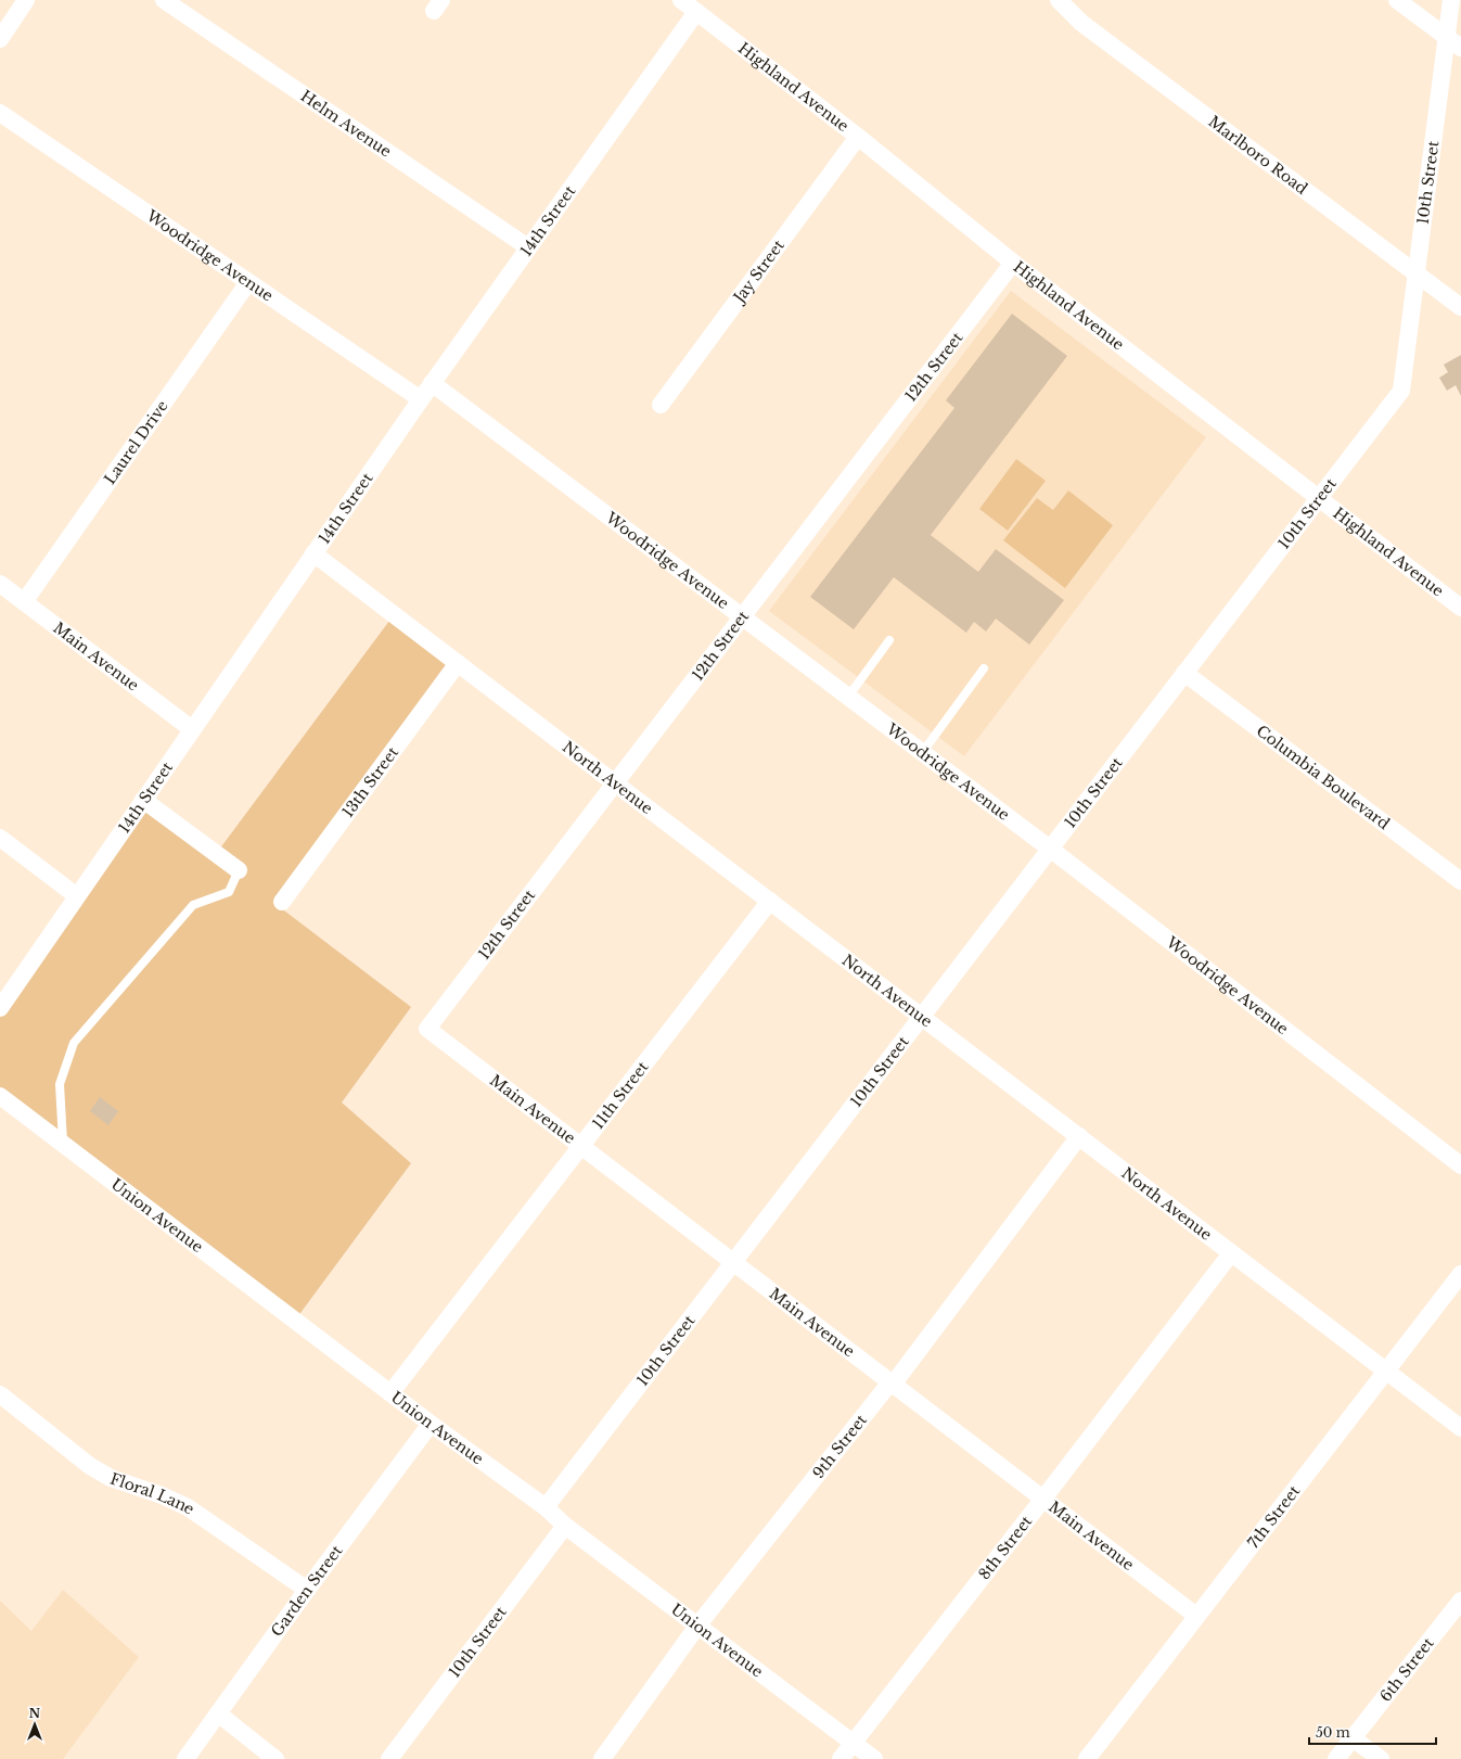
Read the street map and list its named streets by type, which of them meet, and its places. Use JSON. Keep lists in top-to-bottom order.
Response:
{
  "streets": {
    "street": [
      "Highland Avenue",
      "Helm Avenue",
      "Marlboro Road",
      "10th Street",
      "14th Street",
      "Woodridge Avenue",
      "Jay Street",
      "12th Street",
      "Laurel Drive",
      "Main Avenue",
      "North Avenue",
      "Columbia Boulevard",
      "13th Street",
      "11th Street",
      "Union Avenue",
      "9th Street",
      "Floral Lane",
      "7th Street",
      "8th Street",
      "Garden Street",
      "6th Street"
    ]
  },
  "crossings": [
    ["Highland Avenue", "10th Street"],
    ["Highland Avenue", "14th Street"],
    ["Highland Avenue", "Jay Street"],
    ["Highland Avenue", "12th Street"],
    ["Helm Avenue", "14th Street"],
    ["Marlboro Road", "10th Street"],
    ["10th Street", "Woodridge Avenue"],
    ["10th Street", "Main Avenue"],
    ["10th Street", "North Avenue"],
    ["10th Street", "Columbia Boulevard"],
    ["10th Street", "Union Avenue"],
    ["14th Street", "Woodridge Avenue"],
    ["14th Street", "Main Avenue"],
    ["14th Street", "North Avenue"],
    ["Woodridge Avenue", "12th Street"],
    ["Woodridge Avenue", "Laurel Drive"],
    ["12th Street", "Main Avenue"],
    ["12th Street", "North Avenue"],
    ["Laurel Drive", "Main Avenue"],
    ["Main Avenue", "11th Street"],
    ["Main Avenue", "9th Street"],
    ["Main Avenue", "7th Street"],
    ["Main Avenue", "8th Street"],
    ["North Avenue", "13th Street"],
    ["North Avenue", "11th Street"],
    ["North Avenue", "9th Street"],
    ["North Avenue", "7th Street"],
    ["North Avenue", "8th Street"],
    ["11th Street", "Union Avenue"],
    ["Union Avenue", "9th Street"],
    ["Union Avenue", "8th Street"],
    ["Union Avenue", "Garden Street"],
    ["Floral Lane", "Garden Street"]
  ],
  "scale_bar": "50 m",
  "north": "top"
}
